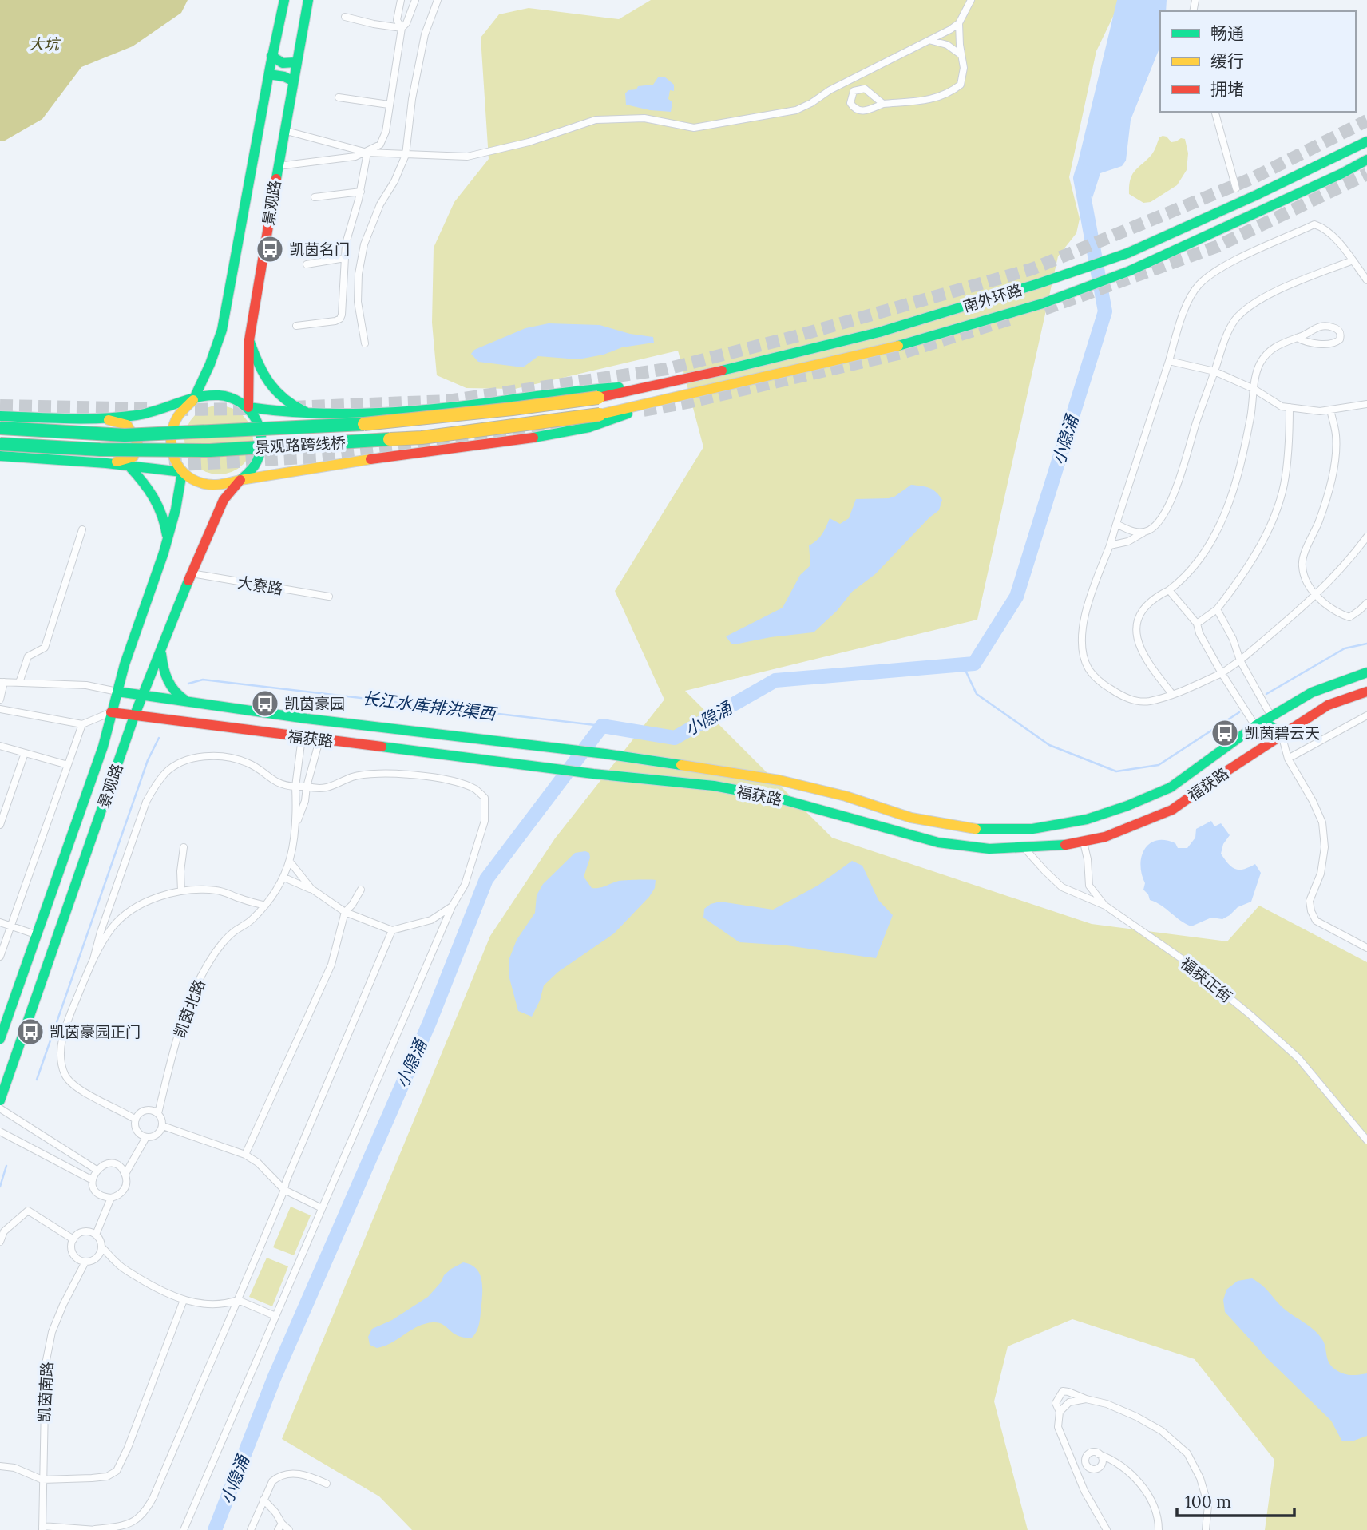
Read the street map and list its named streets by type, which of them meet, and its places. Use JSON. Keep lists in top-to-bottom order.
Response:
{
  "streets": {
    "main road": [
      "景观路",
      "南外环路",
      "景观路跨线桥",
      "福获路"
    ],
    "street": [
      "大寮路",
      "福获正街",
      "凯茵北路",
      "凯茵南路"
    ]
  },
  "crossings": [
    ["景观路", "大寮路"],
    ["景观路", "福获路"],
    ["南外环路", "景观路跨线桥"],
    ["福获路", "福获正街"]
  ],
  "water": ["小隐涌", "长江水库排洪渠西"],
  "parks": ["大坑"],
  "places": {
    "bus stop": [
      "凯茵名门",
      "凯茵豪园",
      "凯茵碧云天",
      "凯茵豪园正门"
    ]
  },
  "legend": ["畅通", "缓行", "拥堵"],
  "scale_bar": "100 m"
}
